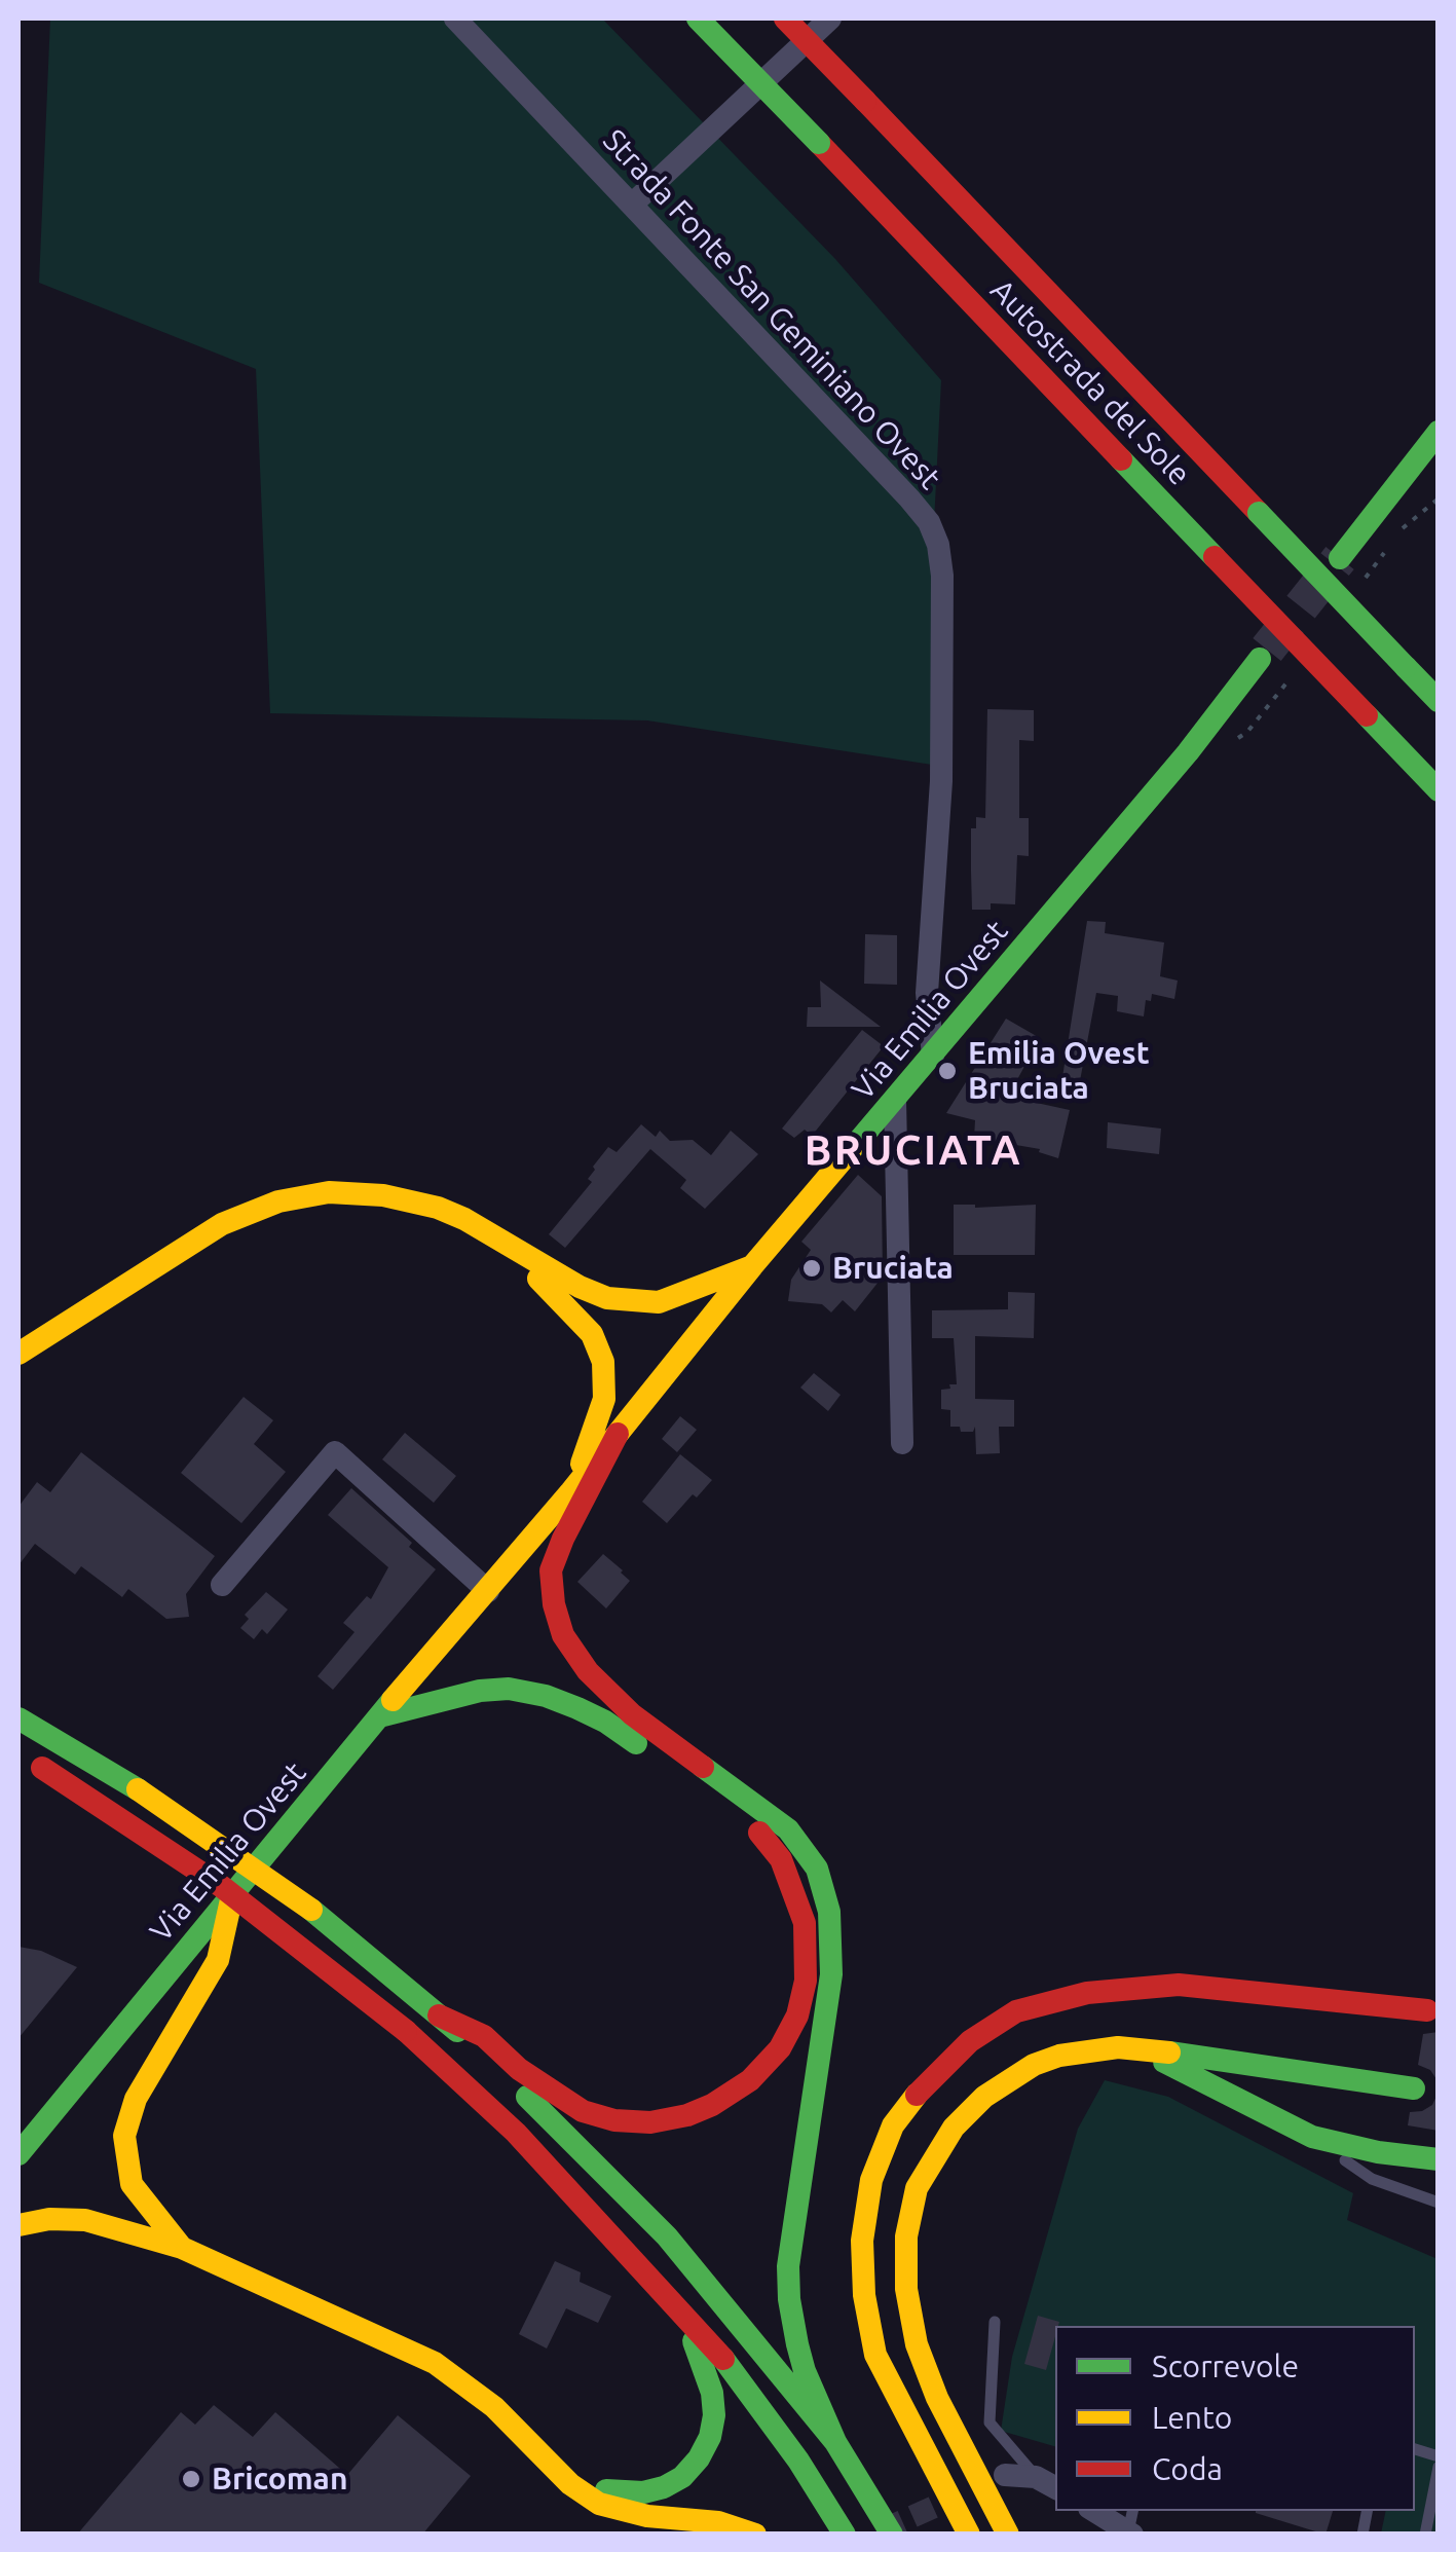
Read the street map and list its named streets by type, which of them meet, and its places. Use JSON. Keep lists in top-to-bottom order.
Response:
{
  "streets": {
    "main road": ["Autostrada del Sole", "Via Emilia Ovest"],
    "street": ["Strada Fonte San Geminiano Ovest"]
  },
  "crossings": [
    ["Strada Fonte San Geminiano Ovest", "Via Emilia Ovest"]
  ],
  "districts": ["BRUCIATA"],
  "places": ["Emilia Ovest Bruciata", "Bruciata", "Bricoman"],
  "legend": ["Scorrevole", "Lento", "Coda"]
}
